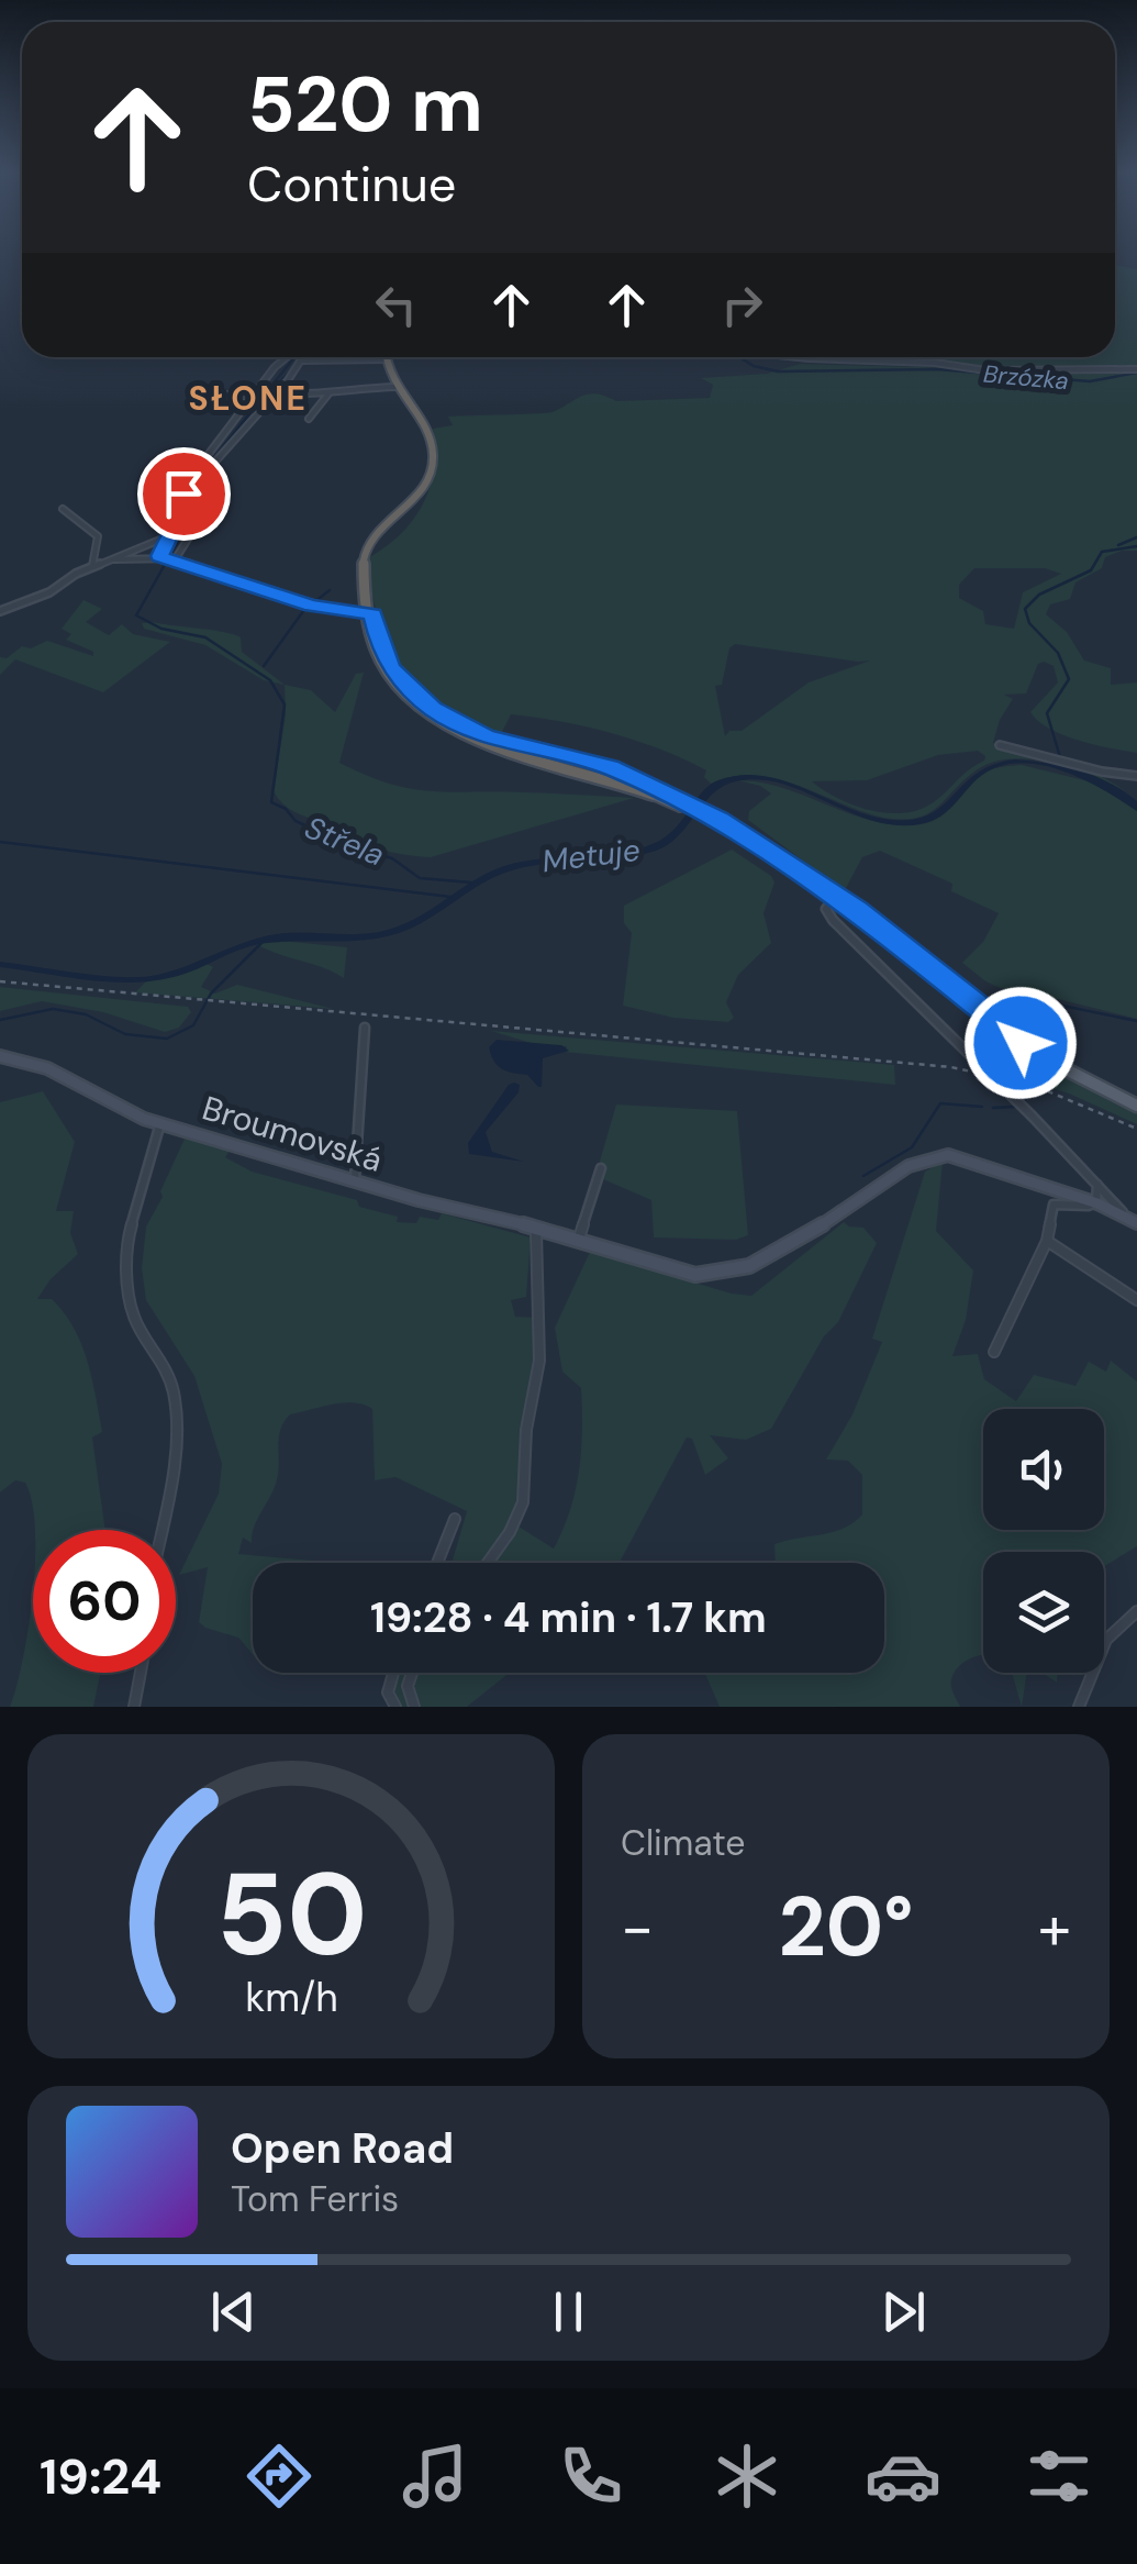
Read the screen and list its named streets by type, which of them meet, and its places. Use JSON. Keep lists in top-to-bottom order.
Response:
{
  "streets": {
    "main road": ["Broumovská"]
  },
  "districts": ["SŁONE"],
  "water": ["Brzózka", "Střela", "Metuje"],
  "page": {
    "turn": ["520 m", "Continue"],
    "limit": "60",
    "trip": "19:28 · 4 min · 1.7 km",
    "tile": "Climate",
    "heat": ["−", "20°", "+"],
    "song": ["Open Road", "Tom Ferris"],
    "tabs": "19:24",
    "gauge": ["50", "km/h"]
  }
}
